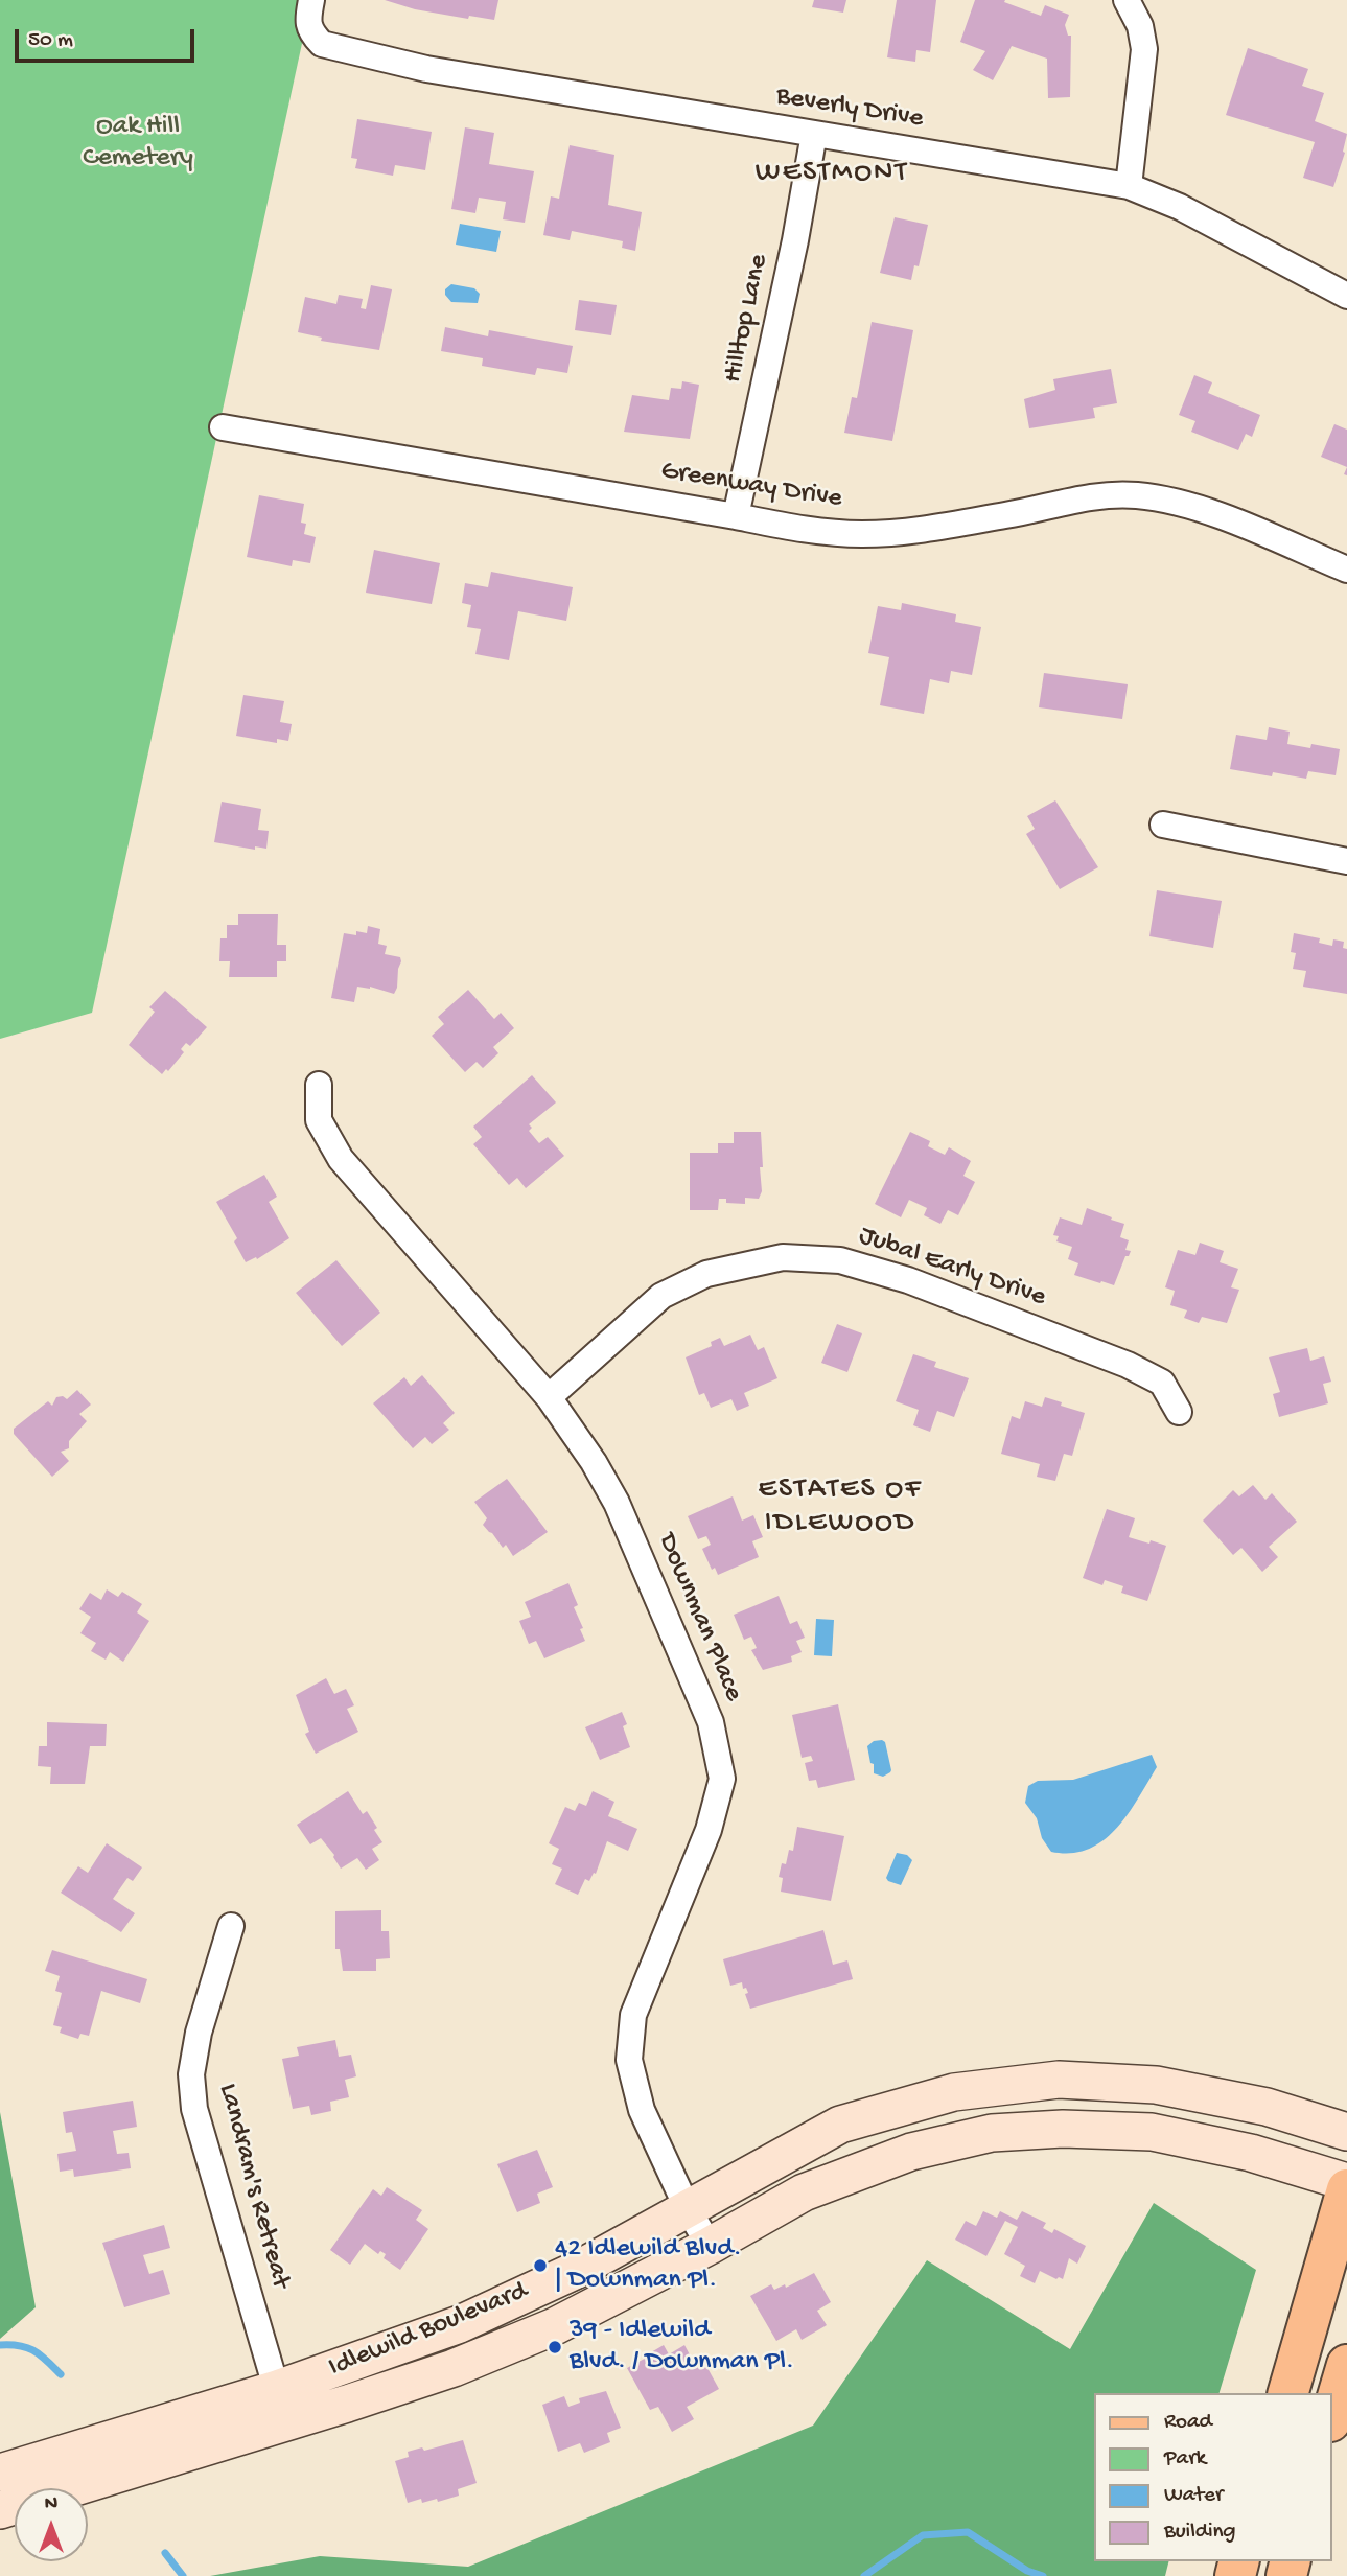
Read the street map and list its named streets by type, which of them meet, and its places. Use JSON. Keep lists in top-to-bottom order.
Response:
{
  "streets": {
    "street": [
      "Beverly Drive",
      "Hilltop Lane",
      "Greenway Drive",
      "Jubal Early Drive",
      "Downman Place",
      "Landram's Retreat",
      "Idlewild Boulevard"
    ]
  },
  "crossings": [
    ["Beverly Drive", "Hilltop Lane"],
    ["Hilltop Lane", "Greenway Drive"],
    ["Jubal Early Drive", "Downman Place"],
    ["Downman Place", "Idlewild Boulevard"],
    ["Landram's Retreat", "Idlewild Boulevard"]
  ],
  "districts": ["WESTMONT", "ESTATES OF IDLEWOOD"],
  "parks": ["Oak Hill Cemetery"],
  "places": ["42 Idlewild Blvd. | Downman Pl.", "39 - Idlewild Blvd. / Downman Pl."],
  "legend": [
    "Road",
    "Park",
    "Water",
    "Building"
  ],
  "scale_bar": "50 m",
  "north": "top"
}
